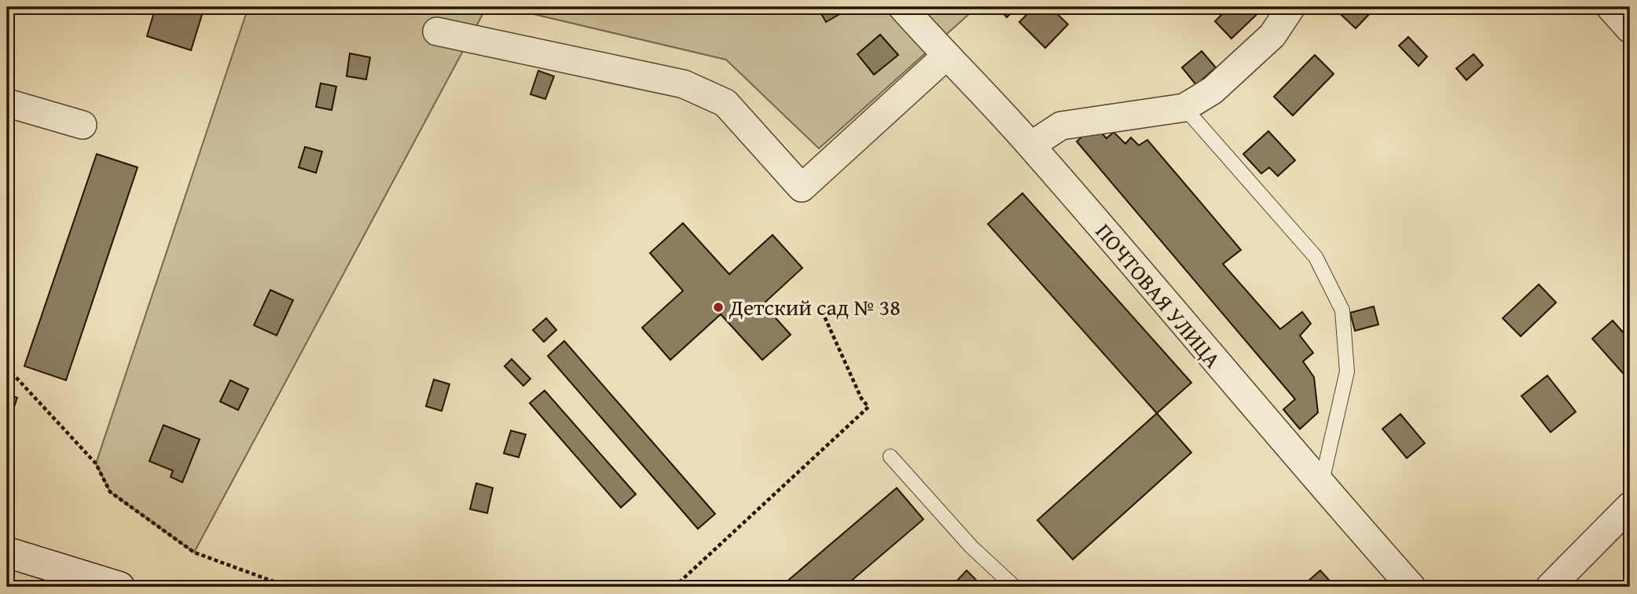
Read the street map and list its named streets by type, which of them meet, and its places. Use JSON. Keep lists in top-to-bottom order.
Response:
{
  "streets": {
    "street": ["ПОЧТОВАЯ УЛИЦА"]
  },
  "places": ["Детский сад № 38"]
}
